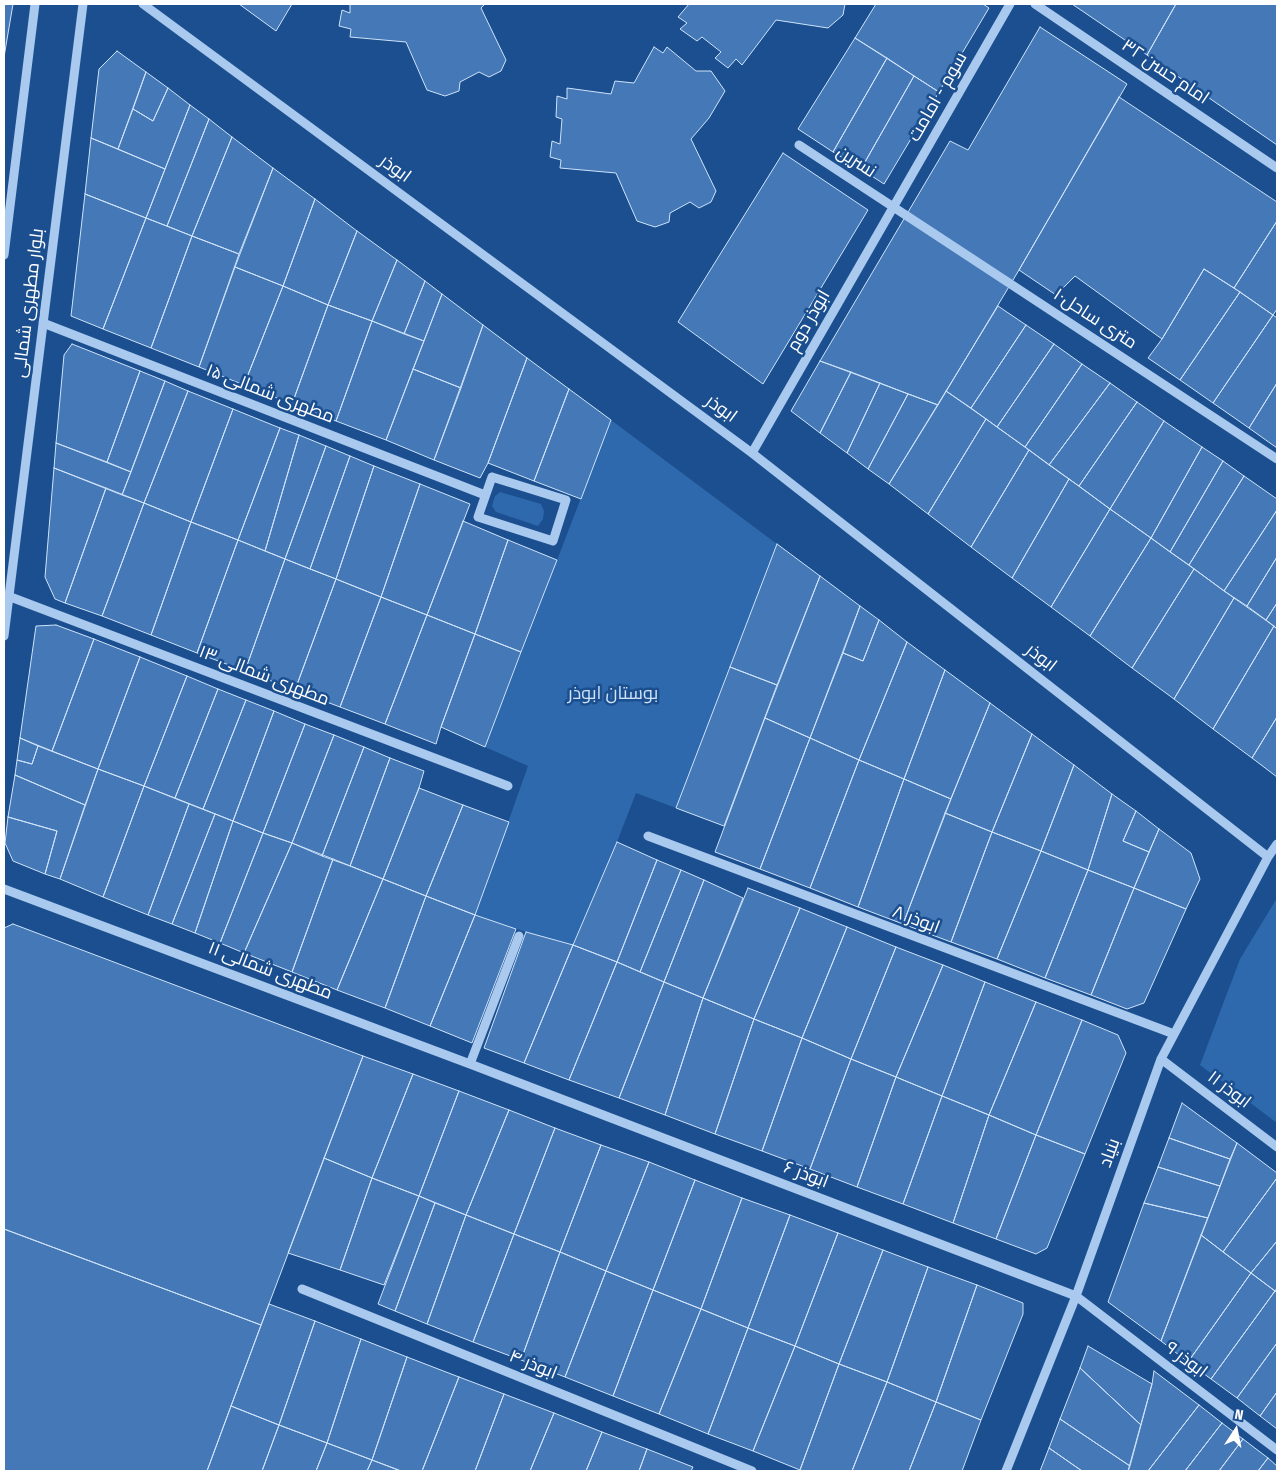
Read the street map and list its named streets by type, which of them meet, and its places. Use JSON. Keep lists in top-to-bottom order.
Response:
{
  "streets": {
    "street": [
      "امام حسن ۳۲",
      "سوم - امامت",
      "نسرین",
      "ابوذر",
      "بلوار مطهری شمالی",
      "۱۰متری ساحل",
      "ابوذر دوم",
      "مطهری شمالی ۱۵",
      "مطهری شمالی ۱۳",
      "ابوذر ۸",
      "مطهری شمالی ۱۱",
      "ابوذر ۱۱",
      "بنیاد",
      "ابوذر ۶",
      "ابوذر ۹",
      "ابوذر ۴"
    ]
  },
  "crossings": [
    ["سوم - امامت", "نسرین"],
    ["سوم - امامت", "۱۰متری ساحل"],
    ["سوم - امامت", "ابوذر دوم"],
    ["نسرین", "۱۰متری ساحل"],
    ["نسرین", "ابوذر دوم"],
    ["ابوذر", "ابوذر دوم"],
    ["ابوذر", "بنیاد"],
    ["بلوار مطهری شمالی", "مطهری شمالی ۱۵"],
    ["بلوار مطهری شمالی", "مطهری شمالی ۱۳"],
    ["۱۰متری ساحل", "ابوذر دوم"],
    ["ابوذر ۸", "بنیاد"],
    ["مطهری شمالی ۱۱", "ابوذر ۶"],
    ["ابوذر ۱۱", "بنیاد"],
    ["بنیاد", "ابوذر ۶"],
    ["بنیاد", "ابوذر ۹"],
    ["ابوذر ۶", "ابوذر ۹"]
  ],
  "parks": ["بوستان ابوذر"],
  "north": "top"
}
